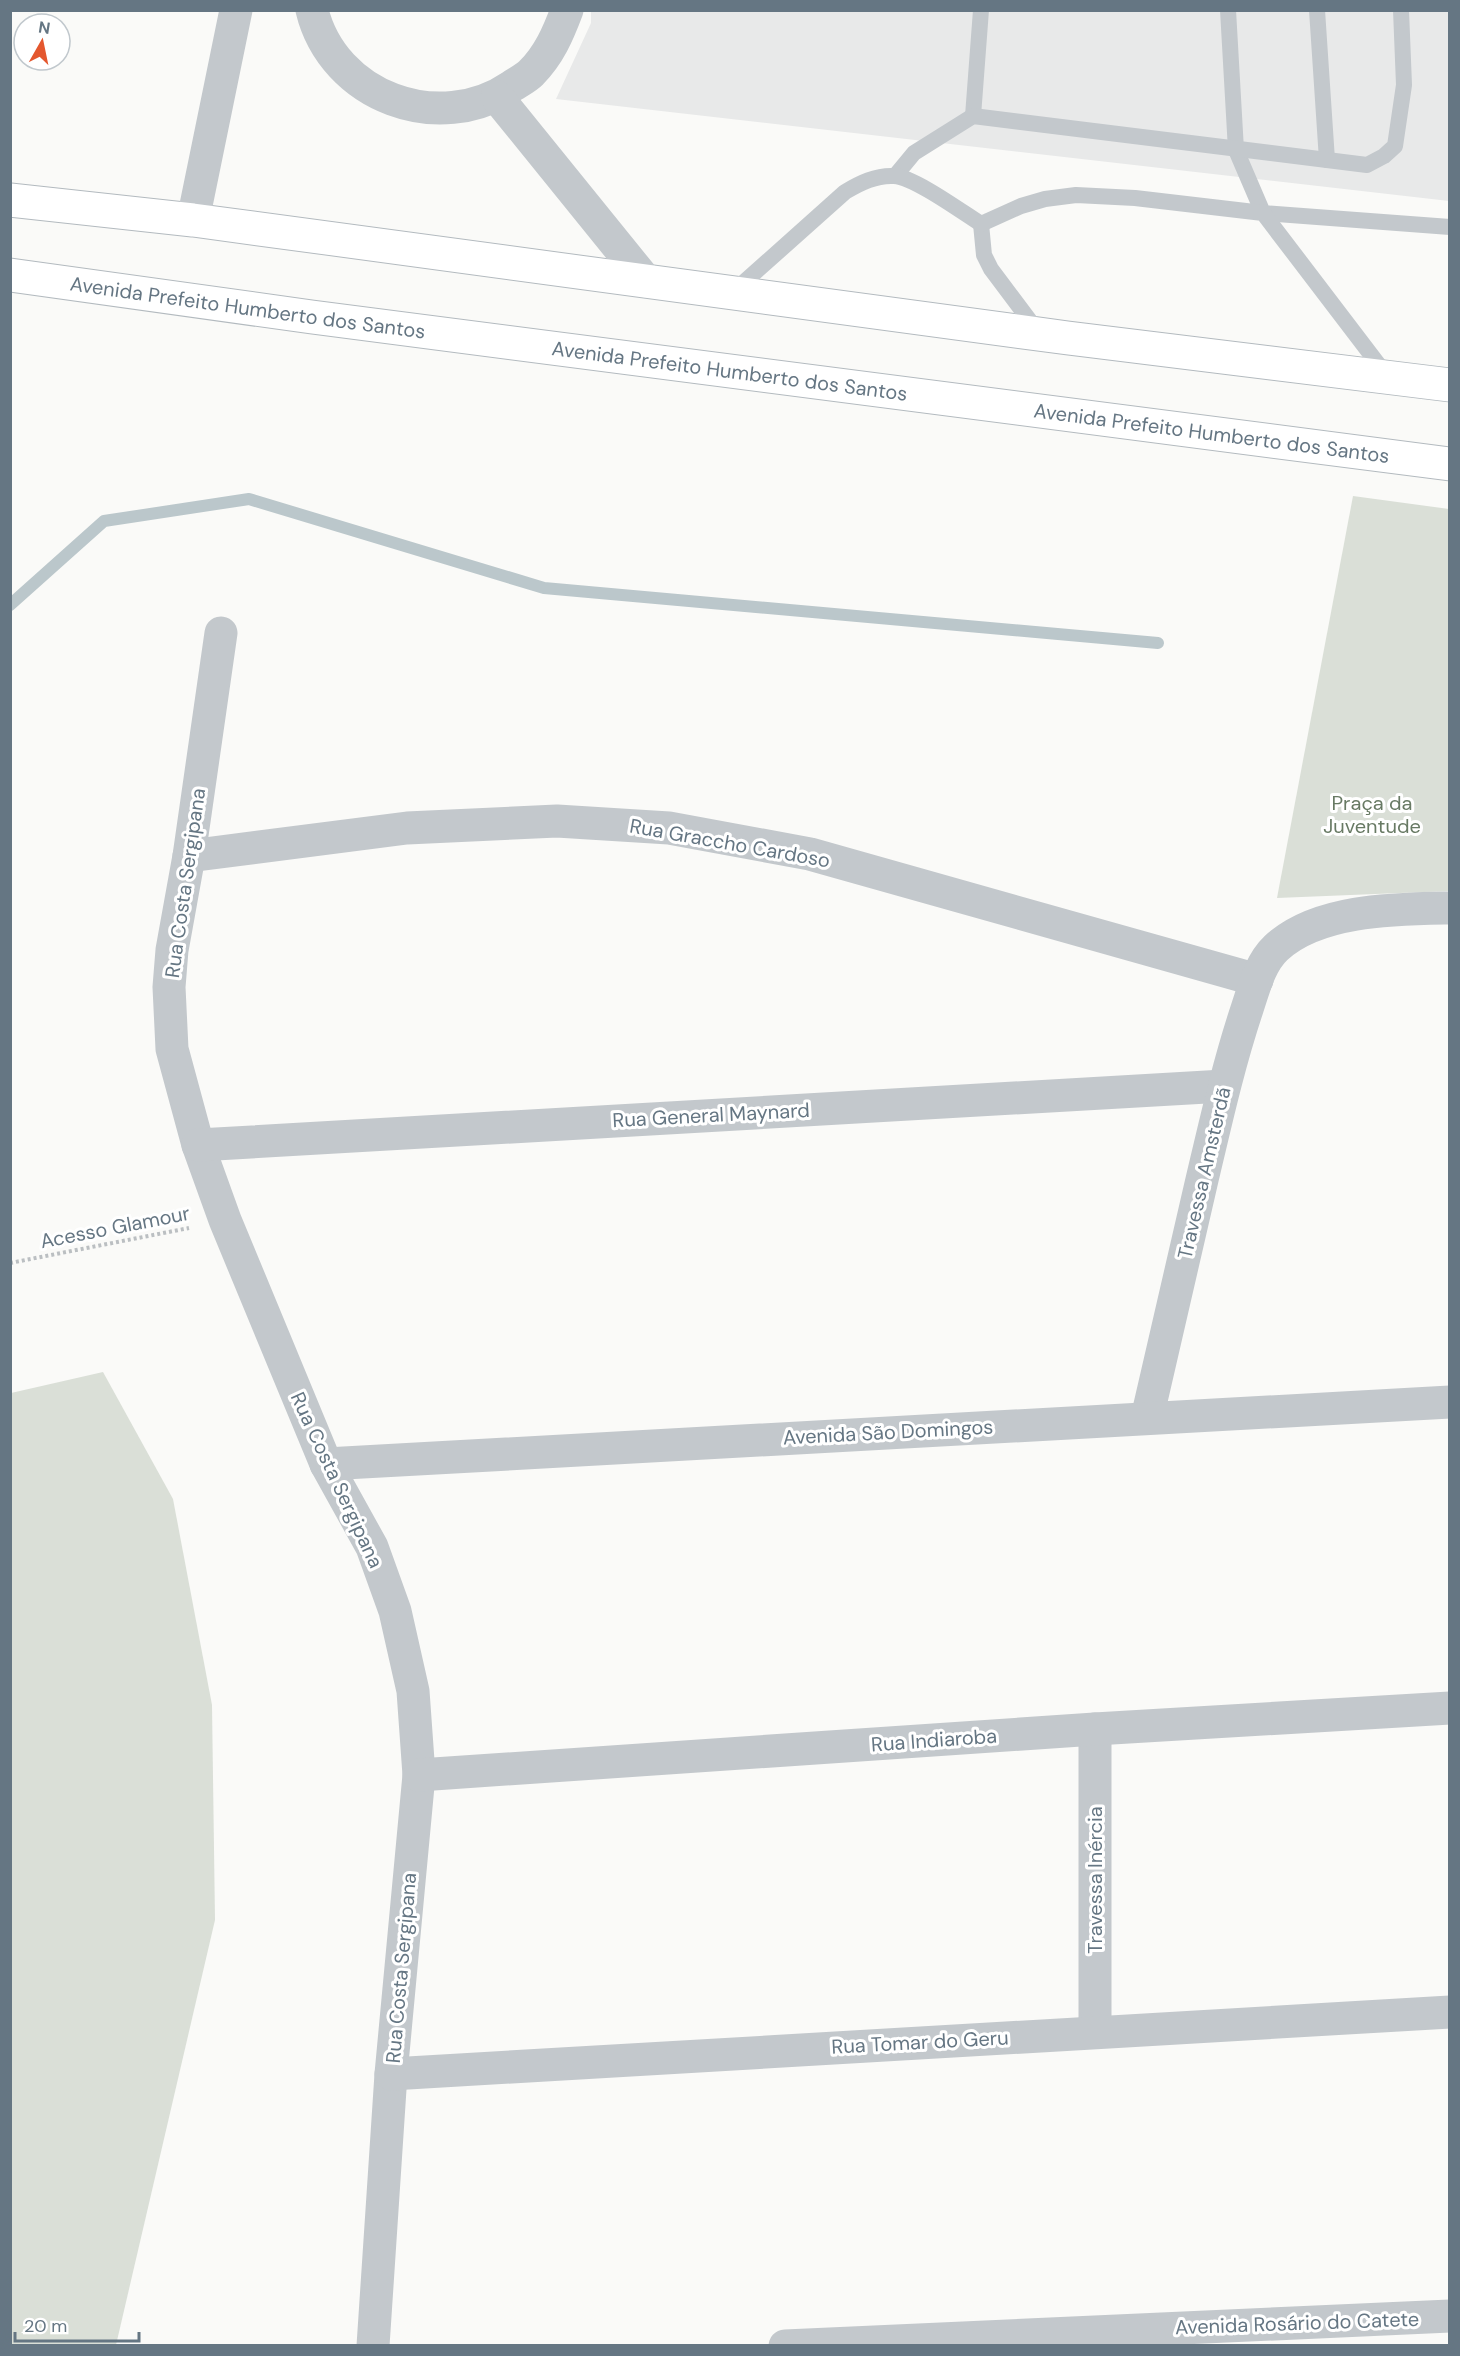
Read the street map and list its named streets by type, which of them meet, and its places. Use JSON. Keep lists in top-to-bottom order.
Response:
{
  "streets": {
    "street": [
      "Avenida Prefeito Humberto dos Santos",
      "Rua Graccho Cardoso",
      "Rua Costa Sergipana",
      "Rua General Maynard",
      "Travessa Amsterdã",
      "Avenida São Domingos",
      "Rua Indiaroba",
      "Travessa Inércia",
      "Rua Tomar do Geru",
      "Avenida Rosário do Catete"
    ],
    "path": ["Acesso Glamour"]
  },
  "crossings": [
    ["Rua Graccho Cardoso", "Rua Costa Sergipana"],
    ["Rua Graccho Cardoso", "Travessa Amsterdã"],
    ["Rua Costa Sergipana", "Rua General Maynard"],
    ["Rua Costa Sergipana", "Acesso Glamour"],
    ["Rua Costa Sergipana", "Avenida São Domingos"],
    ["Rua Costa Sergipana", "Rua Indiaroba"],
    ["Rua Costa Sergipana", "Rua Tomar do Geru"],
    ["Rua General Maynard", "Travessa Amsterdã"],
    ["Travessa Amsterdã", "Avenida São Domingos"],
    ["Rua Indiaroba", "Travessa Inércia"],
    ["Travessa Inércia", "Rua Tomar do Geru"]
  ],
  "parks": ["Praça da Juventude"],
  "scale_bar": "20 m",
  "north": "top"
}
